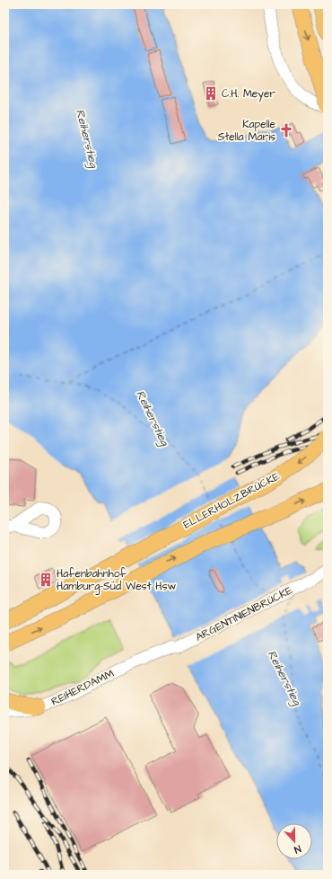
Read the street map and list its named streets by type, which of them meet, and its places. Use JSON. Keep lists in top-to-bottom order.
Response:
{
  "streets": {
    "main road": ["ELLERHOLZBRÜCKE"],
    "street": ["ARGENTINIENBRÜCKE", "REIHERDAMM"]
  },
  "crossings": [
    ["ARGENTINIENBRÜCKE", "REIHERDAMM"]
  ],
  "water": ["Reiherstieg"],
  "places": {
    "building": ["C.H. Meyer", "Hafenbahnhof Hamburg-Süd West Hsw"],
    "church": ["Kapelle Stella Maris"]
  },
  "north": "bottom"
}
